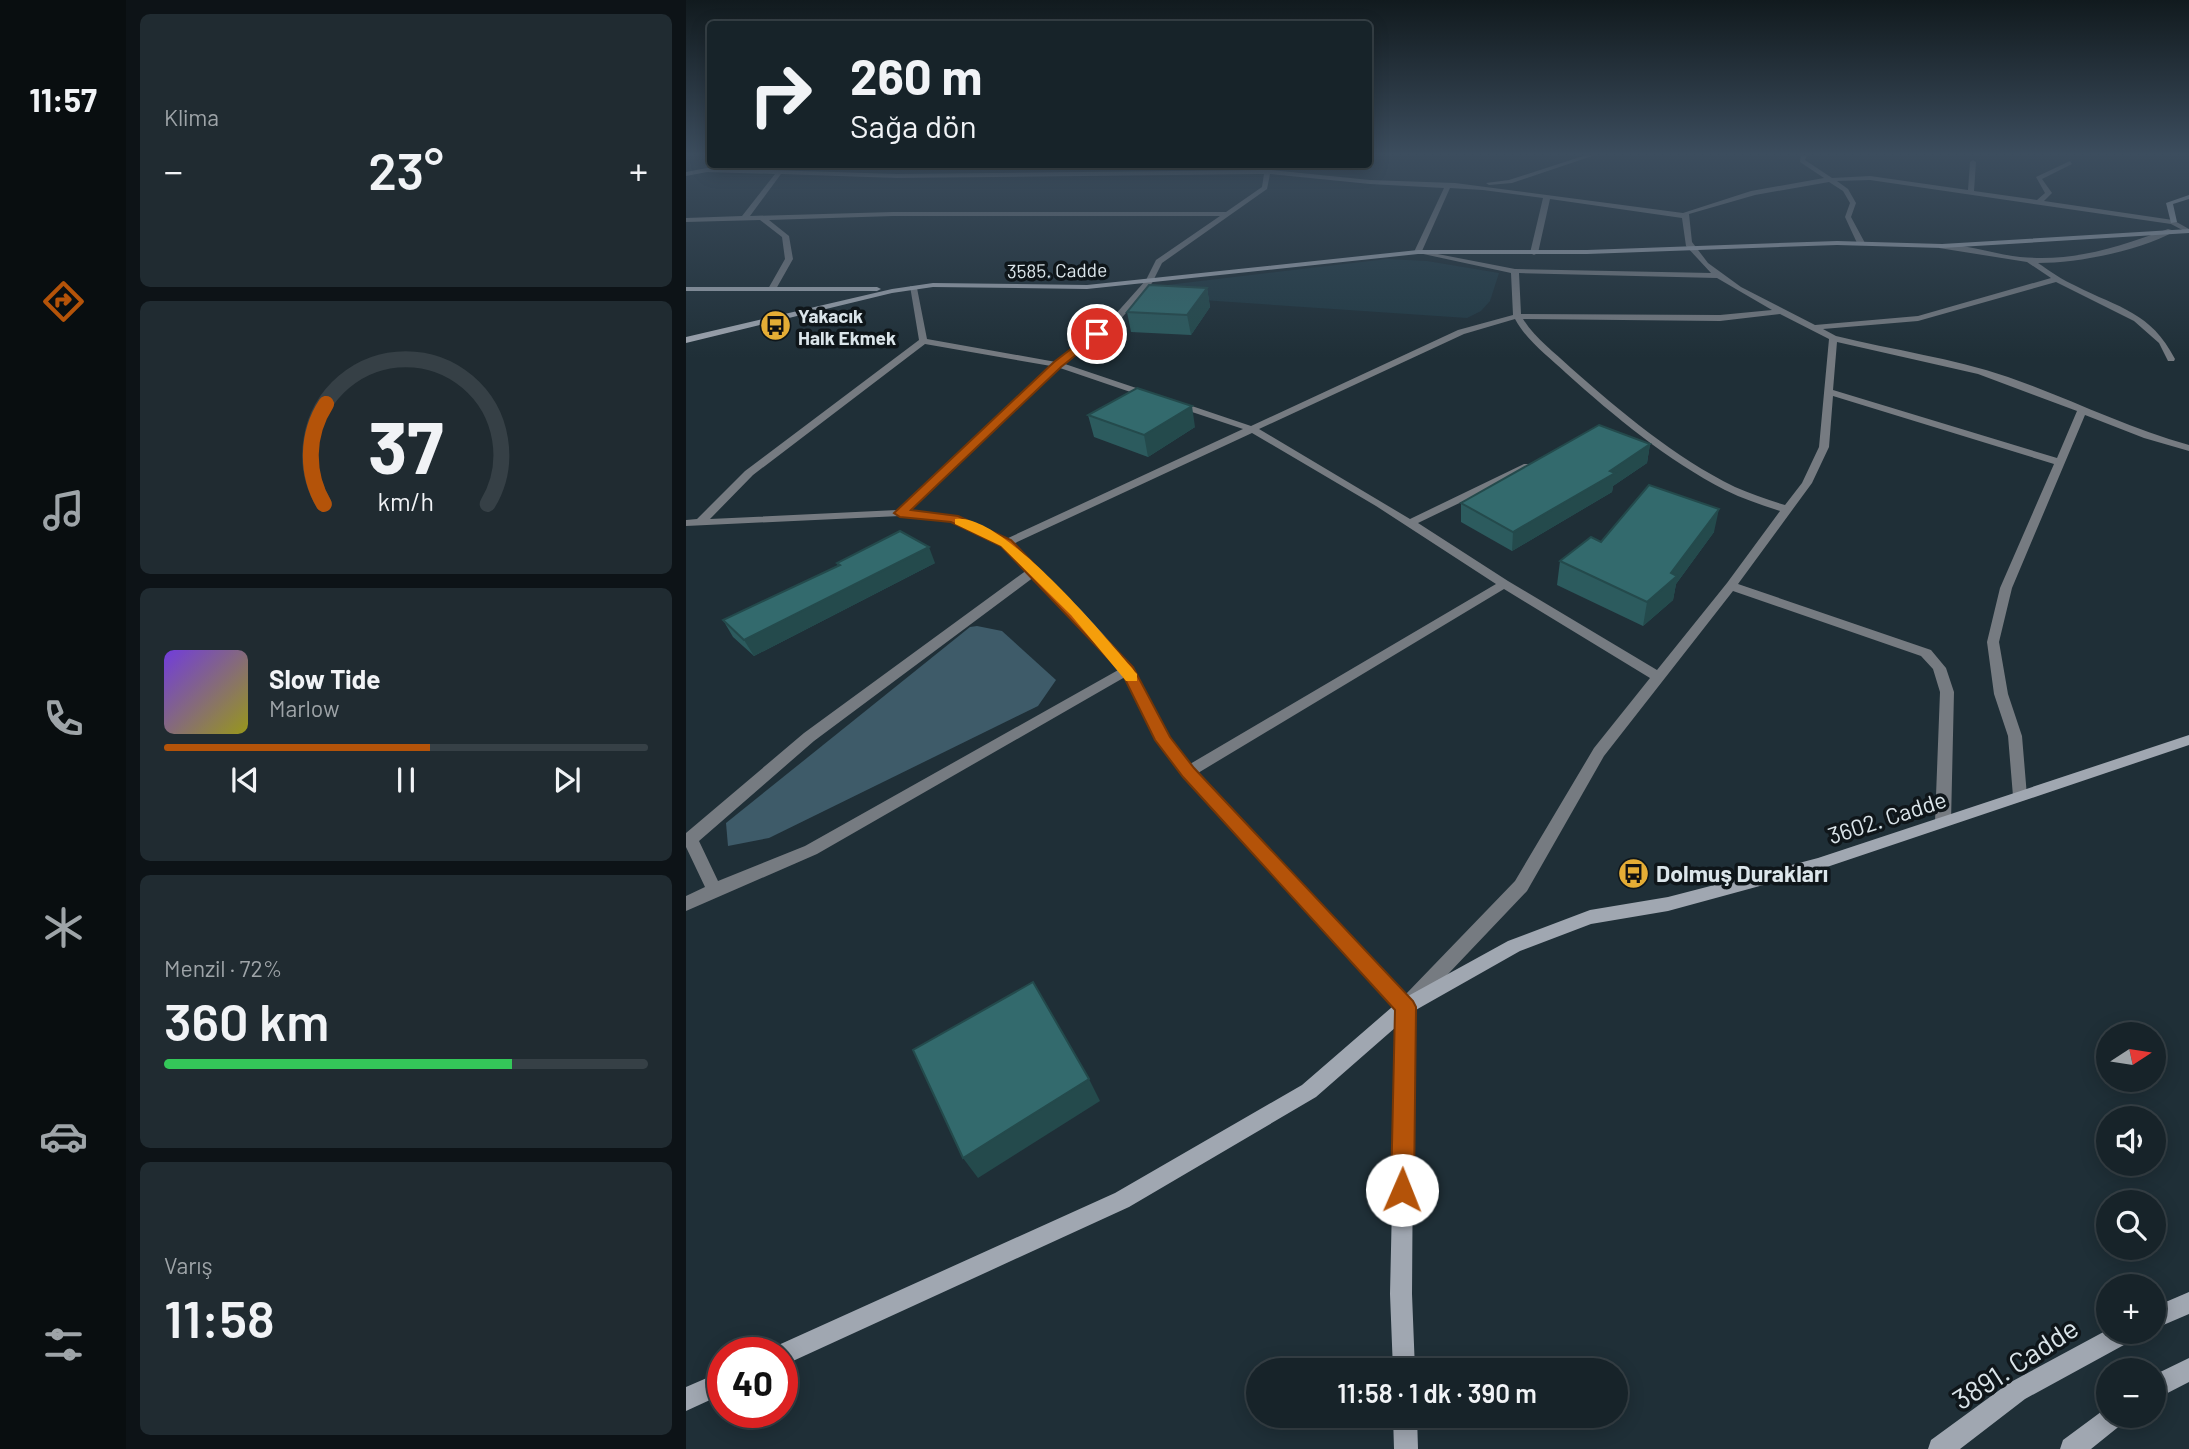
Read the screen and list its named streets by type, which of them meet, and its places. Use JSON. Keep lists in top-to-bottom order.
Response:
{
  "streets": {
    "main road": ["3585. Cadde", "3602. Cadde", "3891. Cadde"]
  },
  "places": {
    "bus stop": ["Yakacık Halk Ekmek", "Dolmuş Durakları"]
  },
  "north": "right",
  "page": {
    "tabs": "11:57",
    "tile": [
      "Klima",
      ["Menzil · 72%", "360 km"],
      ["Varış", "11:58"]
    ],
    "turn": ["260 m", "Sağa dön"],
    "heat": ["−", "23°", "+"],
    "song": ["Slow Tide", "Marlow"],
    "map_buttons": ["+", "−"],
    "limit": "40",
    "trip": "11:58 · 1 dk · 390 m",
    "gauge": ["37", "km/h"]
  }
}
